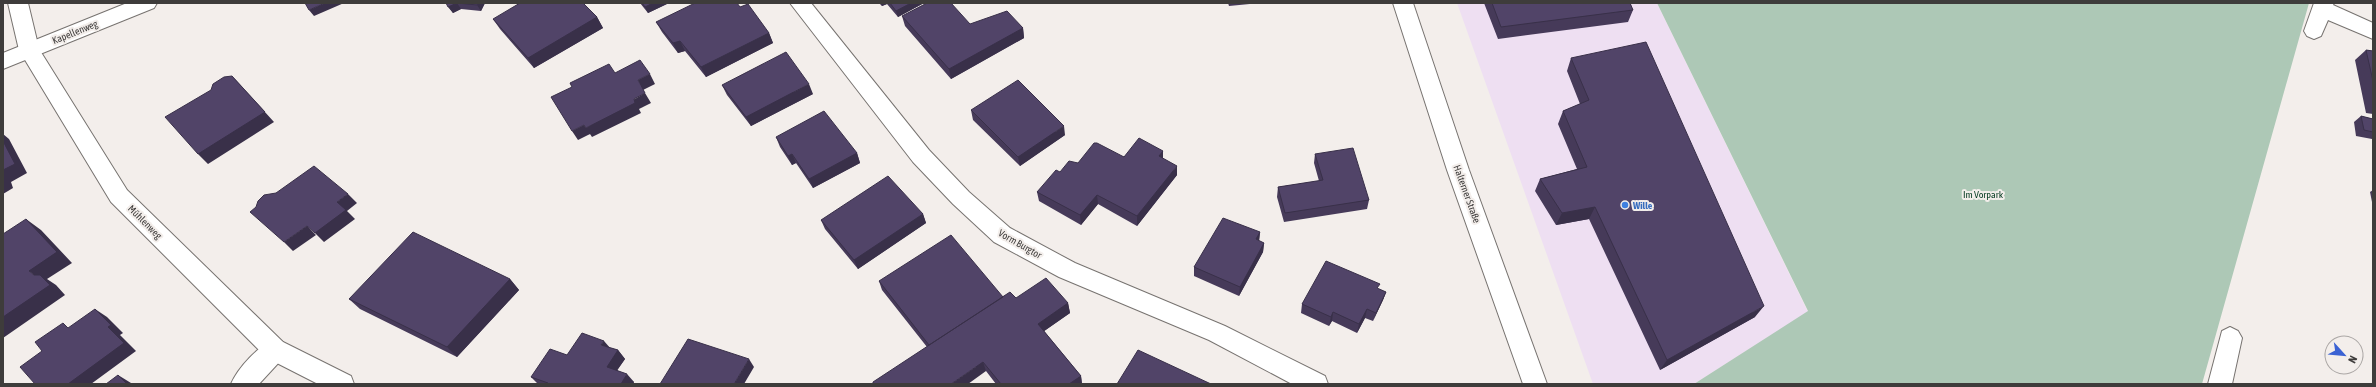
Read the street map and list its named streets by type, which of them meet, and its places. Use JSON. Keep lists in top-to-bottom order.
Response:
{
  "streets": {
    "street": [
      "Kapellenweg",
      "Halterner Straße",
      "Mühlenweg",
      "Vorm Burgtor"
    ]
  },
  "crossings": [
    ["Kapellenweg", "Mühlenweg"]
  ],
  "parks": ["Im Vorpark"],
  "places": ["Wille"],
  "north": "bottom right"
}
